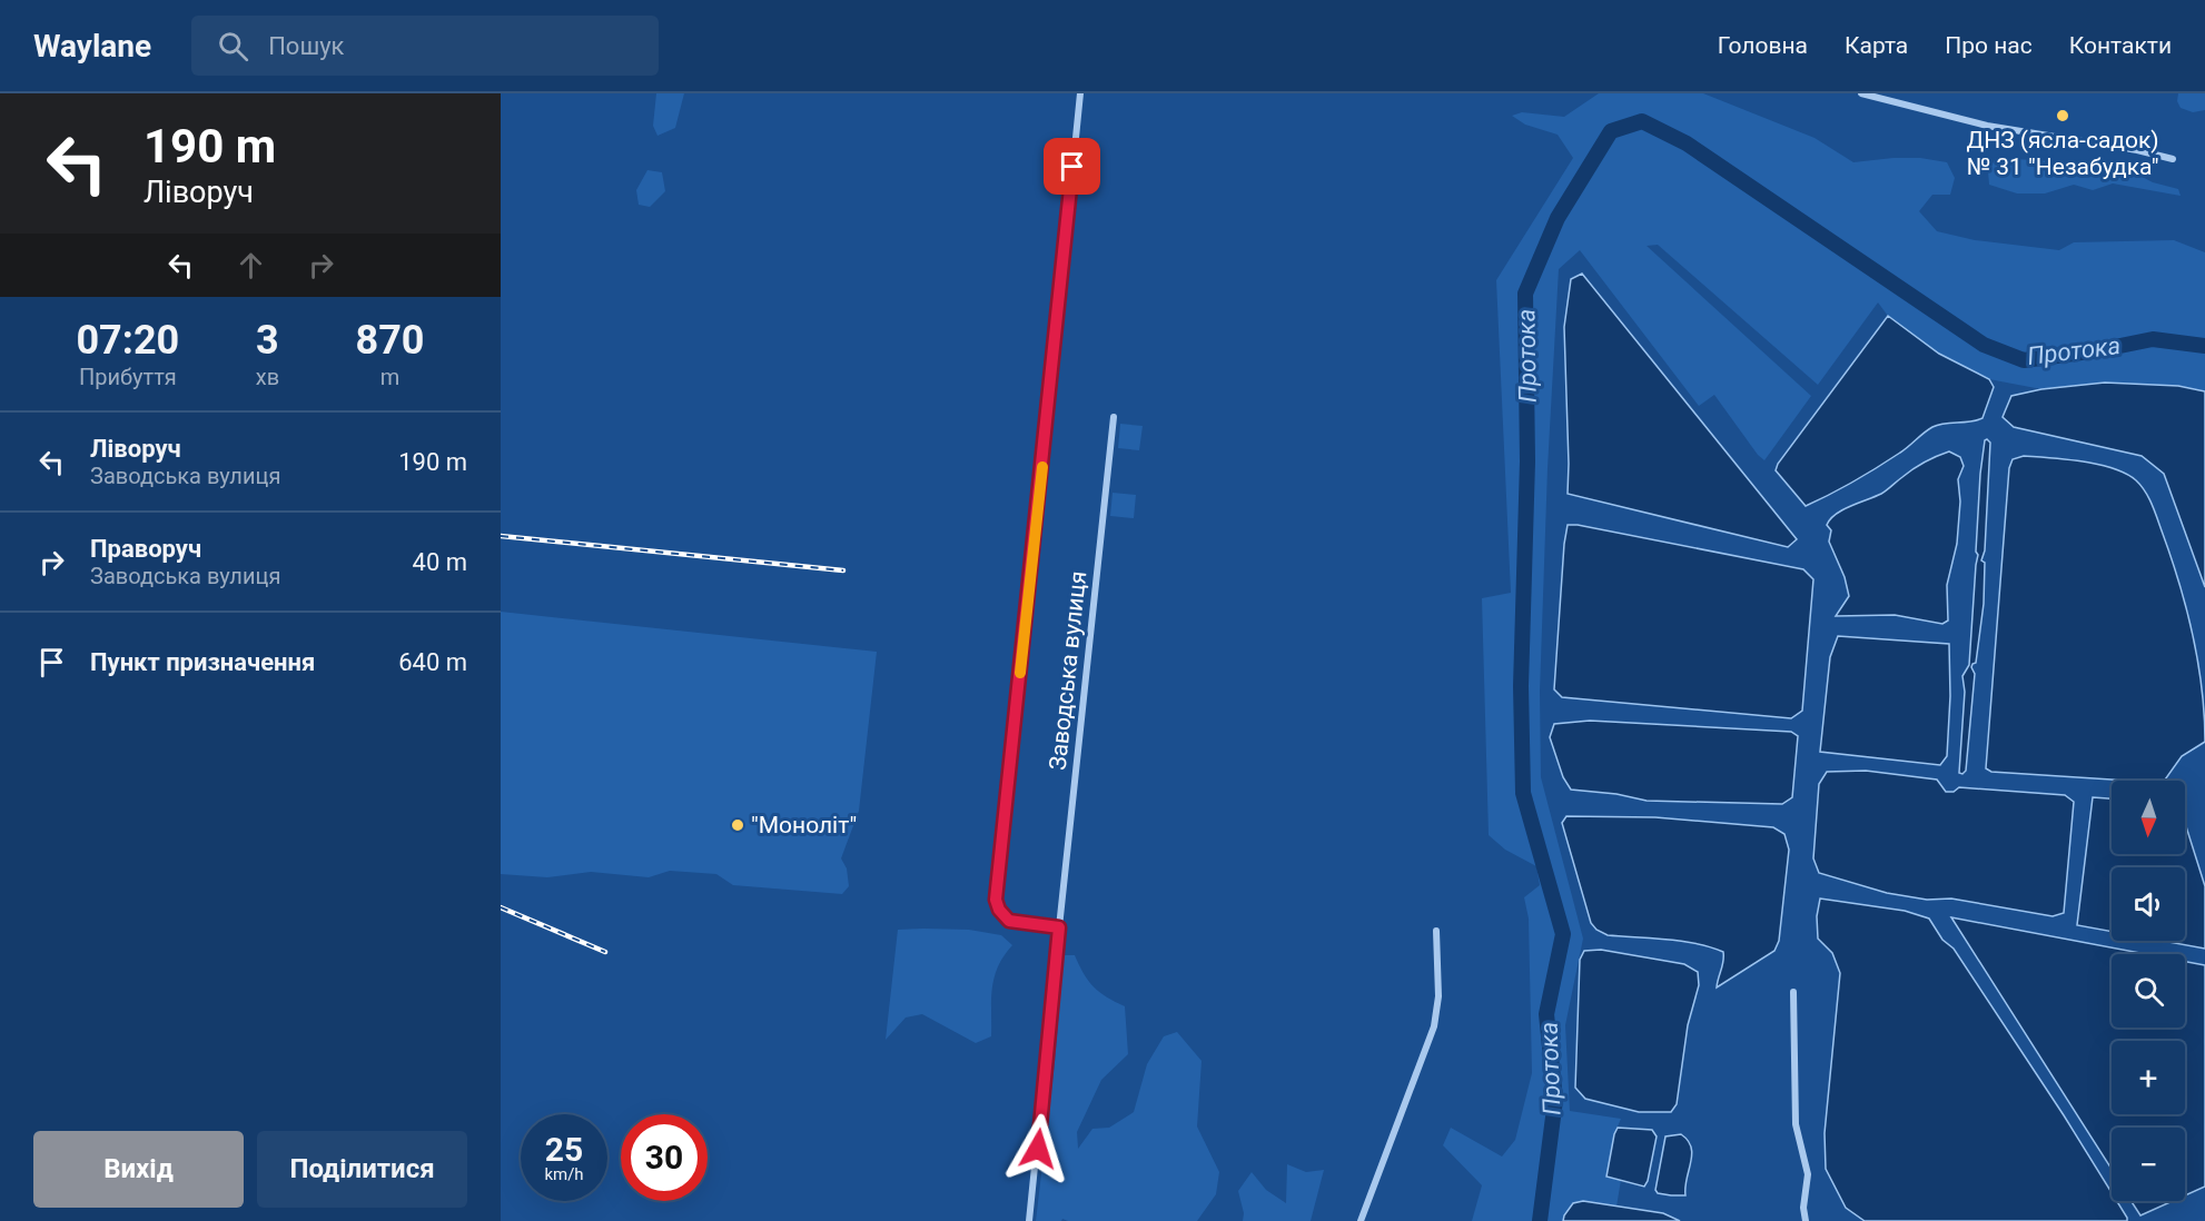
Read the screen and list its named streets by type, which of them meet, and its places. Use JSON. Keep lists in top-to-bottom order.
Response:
{
  "streets": {
    "street": ["Заводська вулиця"]
  },
  "water": ["Протока"],
  "places": ["ДНЗ (ясла-садок) № 31 \"Незабудка\"", "\"Моноліт\""],
  "north": "bottom",
  "page": {
    "header": "Waylane",
    "search": "Пошук",
    "nav": [
      "Головна",
      "Карта",
      "Про нас",
      "Контакти"
    ],
    "turn": ["190 m", "Ліворуч"],
    "eta": [
      "07:20",
      "Прибуття",
      "3",
      "хв",
      "870",
      "m"
    ],
    "list": [
      {
        "name": "Ліворуч",
        "note": "Заводська вулиця",
        "value": "190 m"
      },
      {
        "name": "Праворуч",
        "note": "Заводська вулиця",
        "value": "40 m"
      },
      {
        "name": "Пункт призначення",
        "value": "640 m"
      }
    ],
    "map_buttons": ["+", "−"],
    "speed": "25 km/h",
    "limit": "30",
    "buttons": ["Вихід", "Поділитися"]
  }
}
